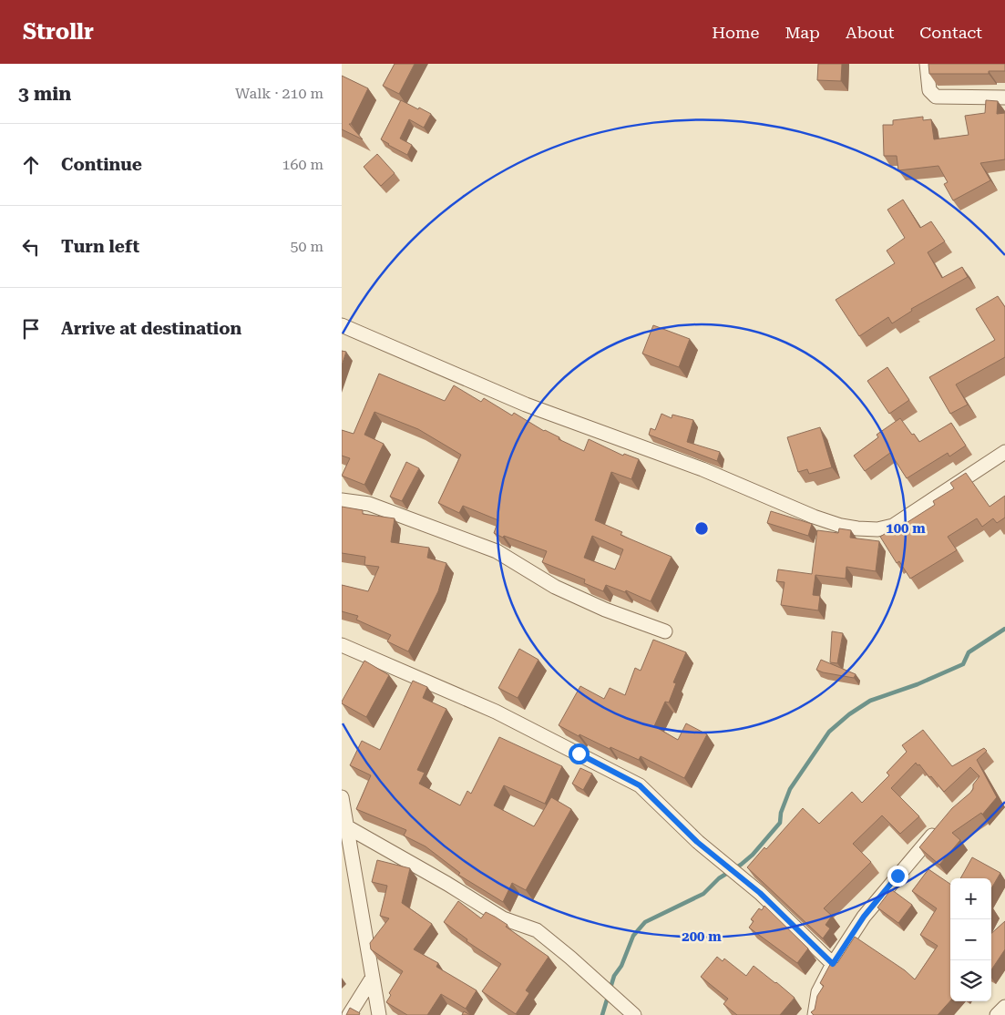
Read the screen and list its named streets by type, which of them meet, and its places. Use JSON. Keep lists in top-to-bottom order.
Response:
{
  "page": {
    "header": "Strollr",
    "nav": [
      "Home",
      "Map",
      "About",
      "Contact"
    ],
    "heading": ["3 min", "Walk · 210 m"],
    "list": [
      ["Continue", "160 m"],
      ["Turn left", "50 m"],
      "Arrive at destination"
    ],
    "map_buttons": ["+", "−"]
  },
  "rings": ["100 m", "200 m"]
}
